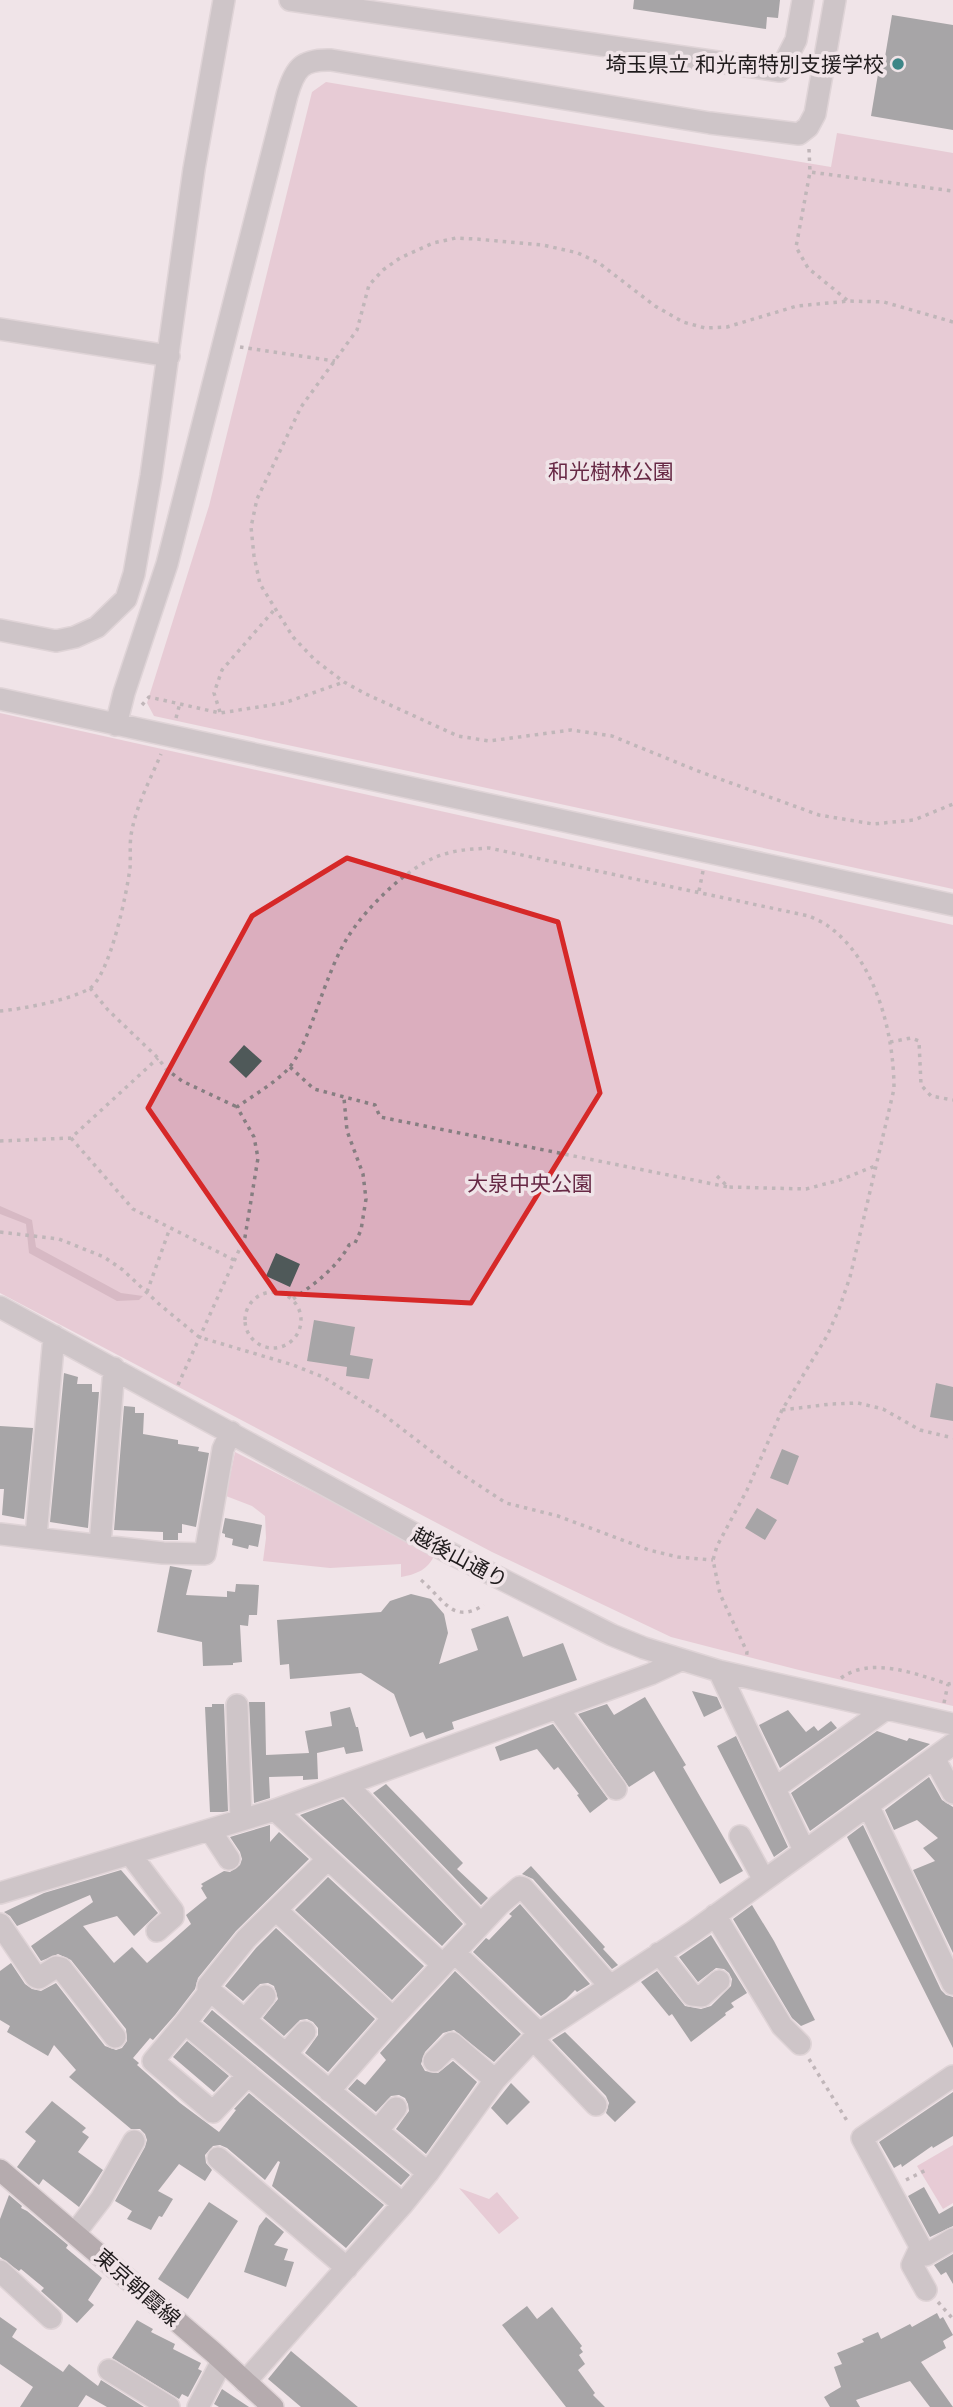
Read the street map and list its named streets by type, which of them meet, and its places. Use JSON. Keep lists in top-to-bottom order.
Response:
{
  "streets": {
    "main road": ["東京朝霞線"],
    "street": ["越後山通り"]
  },
  "parks": ["和光樹林公園", "大泉中央公園"],
  "places": ["埼玉県立 和光南特別支援学校"]
}
